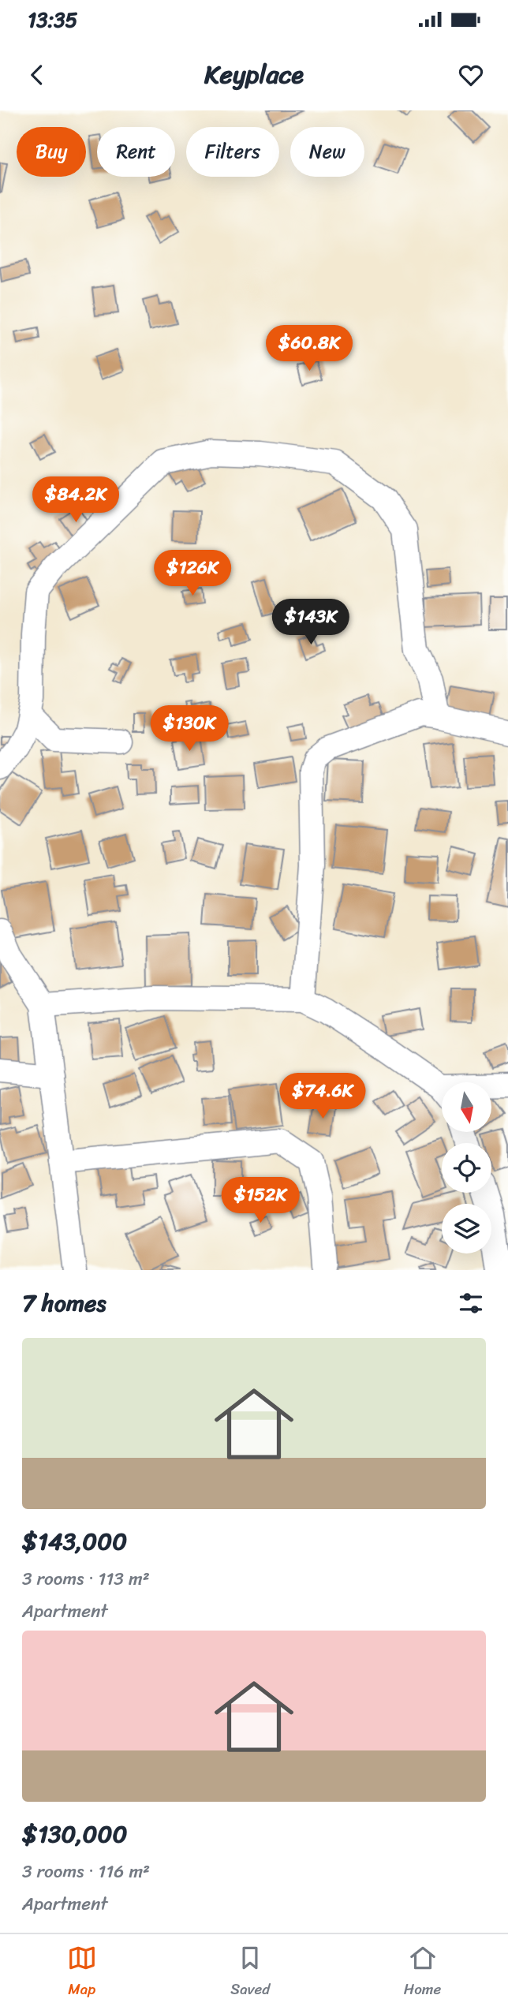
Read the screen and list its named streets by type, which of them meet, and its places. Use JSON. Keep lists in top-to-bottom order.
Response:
{
  "north": "bottom",
  "page": {
    "status": "13:35",
    "header": "Keyplace",
    "chip": [
      "Buy",
      "Rent",
      "Filters",
      "New"
    ],
    "price": [
      "$60.8K",
      "$84.2K",
      "$126K",
      "$143K",
      "$130K",
      "$74.6K",
      "$152K"
    ],
    "heading": "7 homes",
    "list": [
      {
        "name": "$143,000",
        "note": "3 rooms · 113 m² · Apartment"
      },
      {
        "name": "$130,000",
        "note": "3 rooms · 116 m² · Apartment"
      }
    ],
    "tabs": ["Map", "Saved", "Home"]
  }
}
